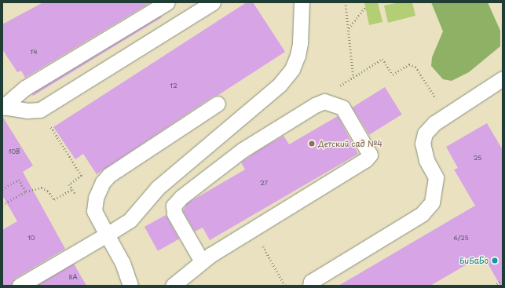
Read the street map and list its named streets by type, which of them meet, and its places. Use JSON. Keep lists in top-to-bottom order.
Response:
{
  "places": ["Детский сад №4", "БиБаБо"],
  "house_numbers": [
    "14",
    "12",
    "10В",
    "25",
    "27",
    "10",
    "6/25",
    "8А"
  ]
}
